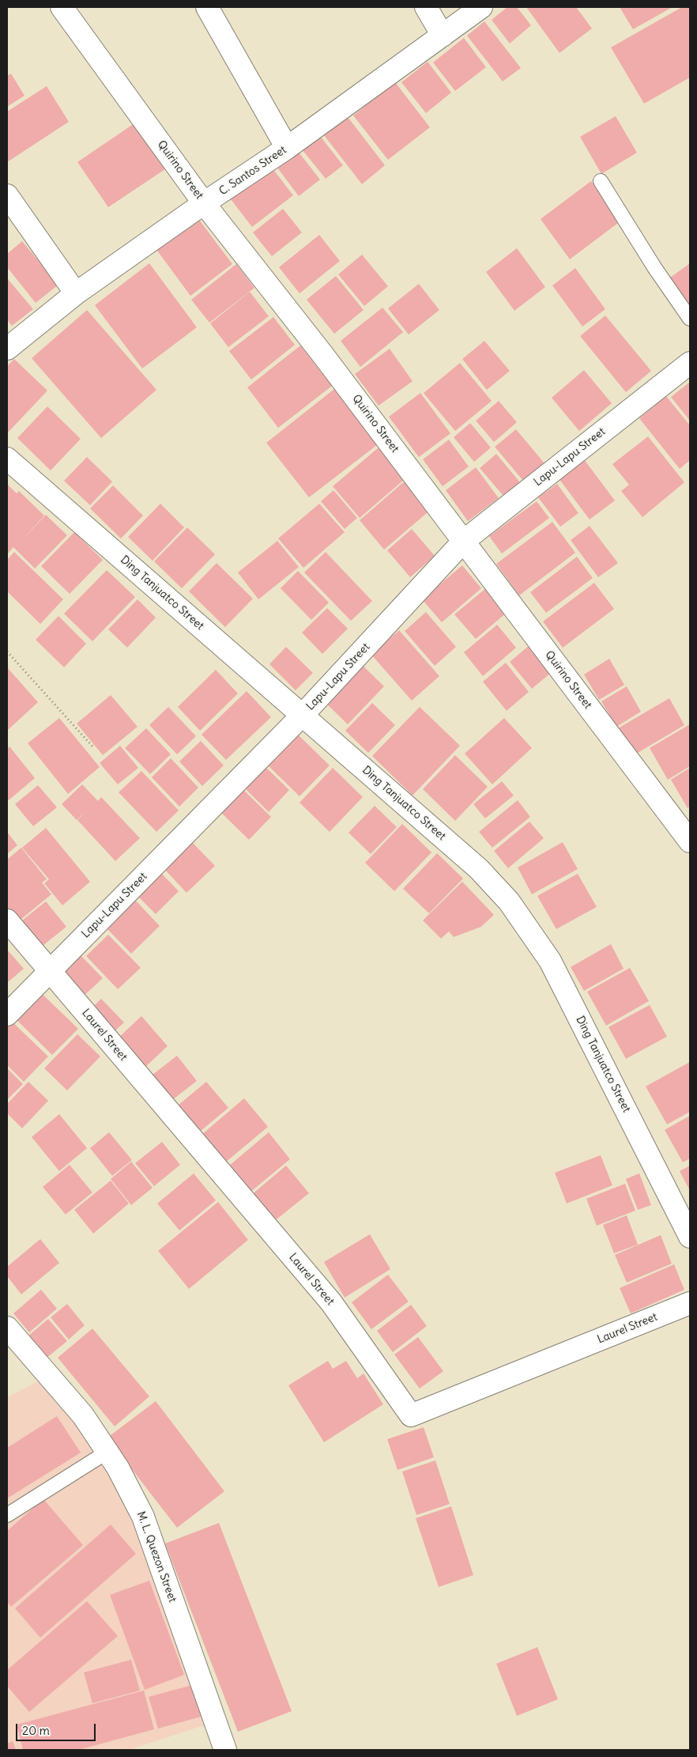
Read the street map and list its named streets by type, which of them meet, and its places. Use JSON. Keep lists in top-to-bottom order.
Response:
{
  "streets": {
    "street": [
      "Quirino Street",
      "C. Santos Street",
      "Lapu-Lapu Street",
      "Ding Tanjuatco Street",
      "Laurel Street",
      "M. L. Quezon Street"
    ]
  },
  "crossings": [
    ["Quirino Street", "C. Santos Street"],
    ["Quirino Street", "Lapu-Lapu Street"],
    ["Lapu-Lapu Street", "Ding Tanjuatco Street"],
    ["Lapu-Lapu Street", "Laurel Street"]
  ],
  "scale_bar": "20 m"
}
